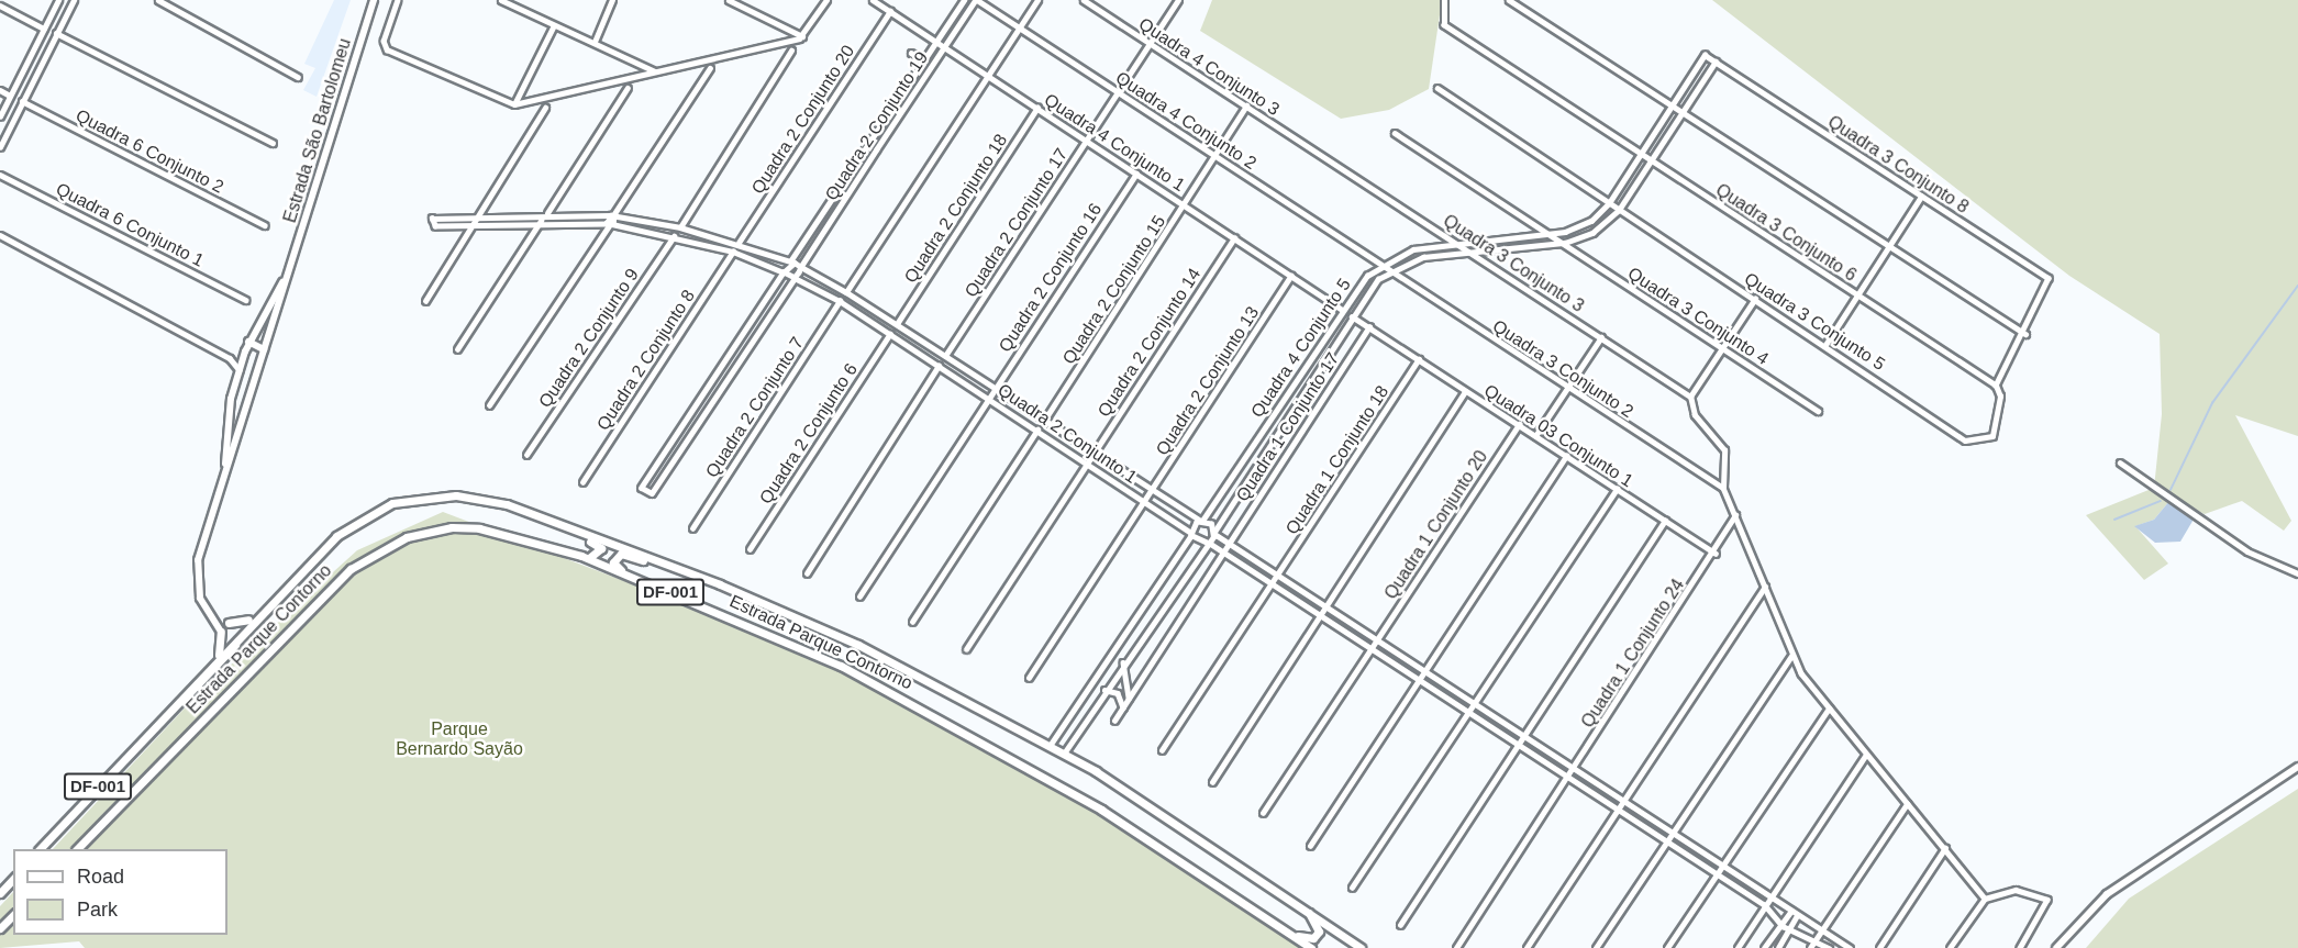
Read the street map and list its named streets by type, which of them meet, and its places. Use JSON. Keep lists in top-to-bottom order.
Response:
{
  "streets": {
    "main road": ["DF-001", "Estrada Parque Contorno"],
    "street": [
      "Quadra 4 Conjunto 3",
      "Quadra 2 Conjunto 20",
      "Quadra 4 Conjunto 2",
      "Quadra 2 Conjunto 19",
      "Estrada São Bartolomeu",
      "Quadra 4 Conjunto 1",
      "Quadra 6 Conjunto 2",
      "Quadra 3 Conjunto 8",
      "Quadra 2 Conjunto 18",
      "Quadra 2 Conjunto 17",
      "Quadra 6 Conjunto 1",
      "Quadra 3 Conjunto 6",
      "Quadra 3 Conjunto 3",
      "Quadra 2 Conjunto 16",
      "Quadra 2 Conjunto 15",
      "Quadra 3 Conjunto 4",
      "Quadra 3 Conjunto 5",
      "Quadra 2 Conjunto 9",
      "Quadra 2 Conjunto 14",
      "Quadra 4 Conjunto 5",
      "Quadra 2 Conjunto 8",
      "Quadra 3 Conjunto 2",
      "Quadra 2 Conjunto 13",
      "Quadra 2 Conjunto 7",
      "Quadra 1 Conjunto 17",
      "Quadra 2 Conjunto 6",
      "Quadra 2 Conjunto 1",
      "Quadra 03 Conjunto 1",
      "Quadra 1 Conjunto 18",
      "Quadra 1 Conjunto 20",
      "Quadra 1 Conjunto 24"
    ]
  },
  "crossings": [
    ["Quadra 4 Conjunto 3", "Quadra 2 Conjunto 17"],
    ["Quadra 4 Conjunto 3", "Quadra 3 Conjunto 3"],
    ["Quadra 4 Conjunto 3", "Quadra 2 Conjunto 15"],
    ["Quadra 2 Conjunto 20", "Quadra 4 Conjunto 1"],
    ["Quadra 4 Conjunto 2", "Quadra 2 Conjunto 19"],
    ["Quadra 4 Conjunto 2", "Quadra 2 Conjunto 17"],
    ["Quadra 4 Conjunto 2", "Quadra 2 Conjunto 15"],
    ["Quadra 4 Conjunto 2", "Quadra 4 Conjunto 5"],
    ["Quadra 4 Conjunto 2", "Quadra 3 Conjunto 2"],
    ["Quadra 4 Conjunto 2", "Quadra 1 Conjunto 17"],
    ["Quadra 2 Conjunto 19", "Quadra 4 Conjunto 1"],
    ["Quadra 2 Conjunto 19", "Quadra 2 Conjunto 1"],
    ["Quadra 4 Conjunto 1", "Quadra 2 Conjunto 18"],
    ["Quadra 4 Conjunto 1", "Quadra 2 Conjunto 17"],
    ["Quadra 4 Conjunto 1", "Quadra 2 Conjunto 16"],
    ["Quadra 4 Conjunto 1", "Quadra 2 Conjunto 15"],
    ["Quadra 4 Conjunto 1", "Quadra 2 Conjunto 14"],
    ["Quadra 4 Conjunto 1", "Quadra 4 Conjunto 5"],
    ["Quadra 4 Conjunto 1", "Quadra 2 Conjunto 13"],
    ["Quadra 4 Conjunto 1", "Quadra 1 Conjunto 17"],
    ["Quadra 4 Conjunto 1", "Quadra 03 Conjunto 1"],
    ["Quadra 3 Conjunto 8", "Quadra 4 Conjunto 5"],
    ["Quadra 3 Conjunto 6", "Quadra 3 Conjunto 5"],
    ["Quadra 3 Conjunto 6", "Quadra 4 Conjunto 5"],
    ["Quadra 3 Conjunto 3", "Quadra 4 Conjunto 5"],
    ["Quadra 3 Conjunto 3", "Quadra 1 Conjunto 17"],
    ["Quadra 2 Conjunto 16", "Quadra 2 Conjunto 1"],
    ["Quadra 3 Conjunto 4", "Quadra 4 Conjunto 5"],
    ["Quadra 3 Conjunto 4", "Quadra 1 Conjunto 17"],
    ["Quadra 3 Conjunto 5", "Quadra 4 Conjunto 5"],
    ["Quadra 2 Conjunto 14", "Quadra 2 Conjunto 1"],
    ["Quadra 4 Conjunto 5", "Estrada Parque Contorno"],
    ["Quadra 3 Conjunto 2", "Quadra 1 Conjunto 17"],
    ["Quadra 2 Conjunto 13", "Quadra 2 Conjunto 1"],
    ["Quadra 2 Conjunto 7", "Quadra 2 Conjunto 1"],
    ["Quadra 1 Conjunto 17", "Quadra 03 Conjunto 1"],
    ["Quadra 1 Conjunto 17", "Estrada Parque Contorno"],
    ["Quadra 2 Conjunto 6", "Quadra 2 Conjunto 1"],
    ["Quadra 03 Conjunto 1", "Quadra 1 Conjunto 18"],
    ["Quadra 03 Conjunto 1", "Quadra 1 Conjunto 20"],
    ["Quadra 03 Conjunto 1", "Quadra 1 Conjunto 24"]
  ],
  "parks": ["Parque Bernardo Sayão"],
  "legend": ["Road", "Park"]
}
